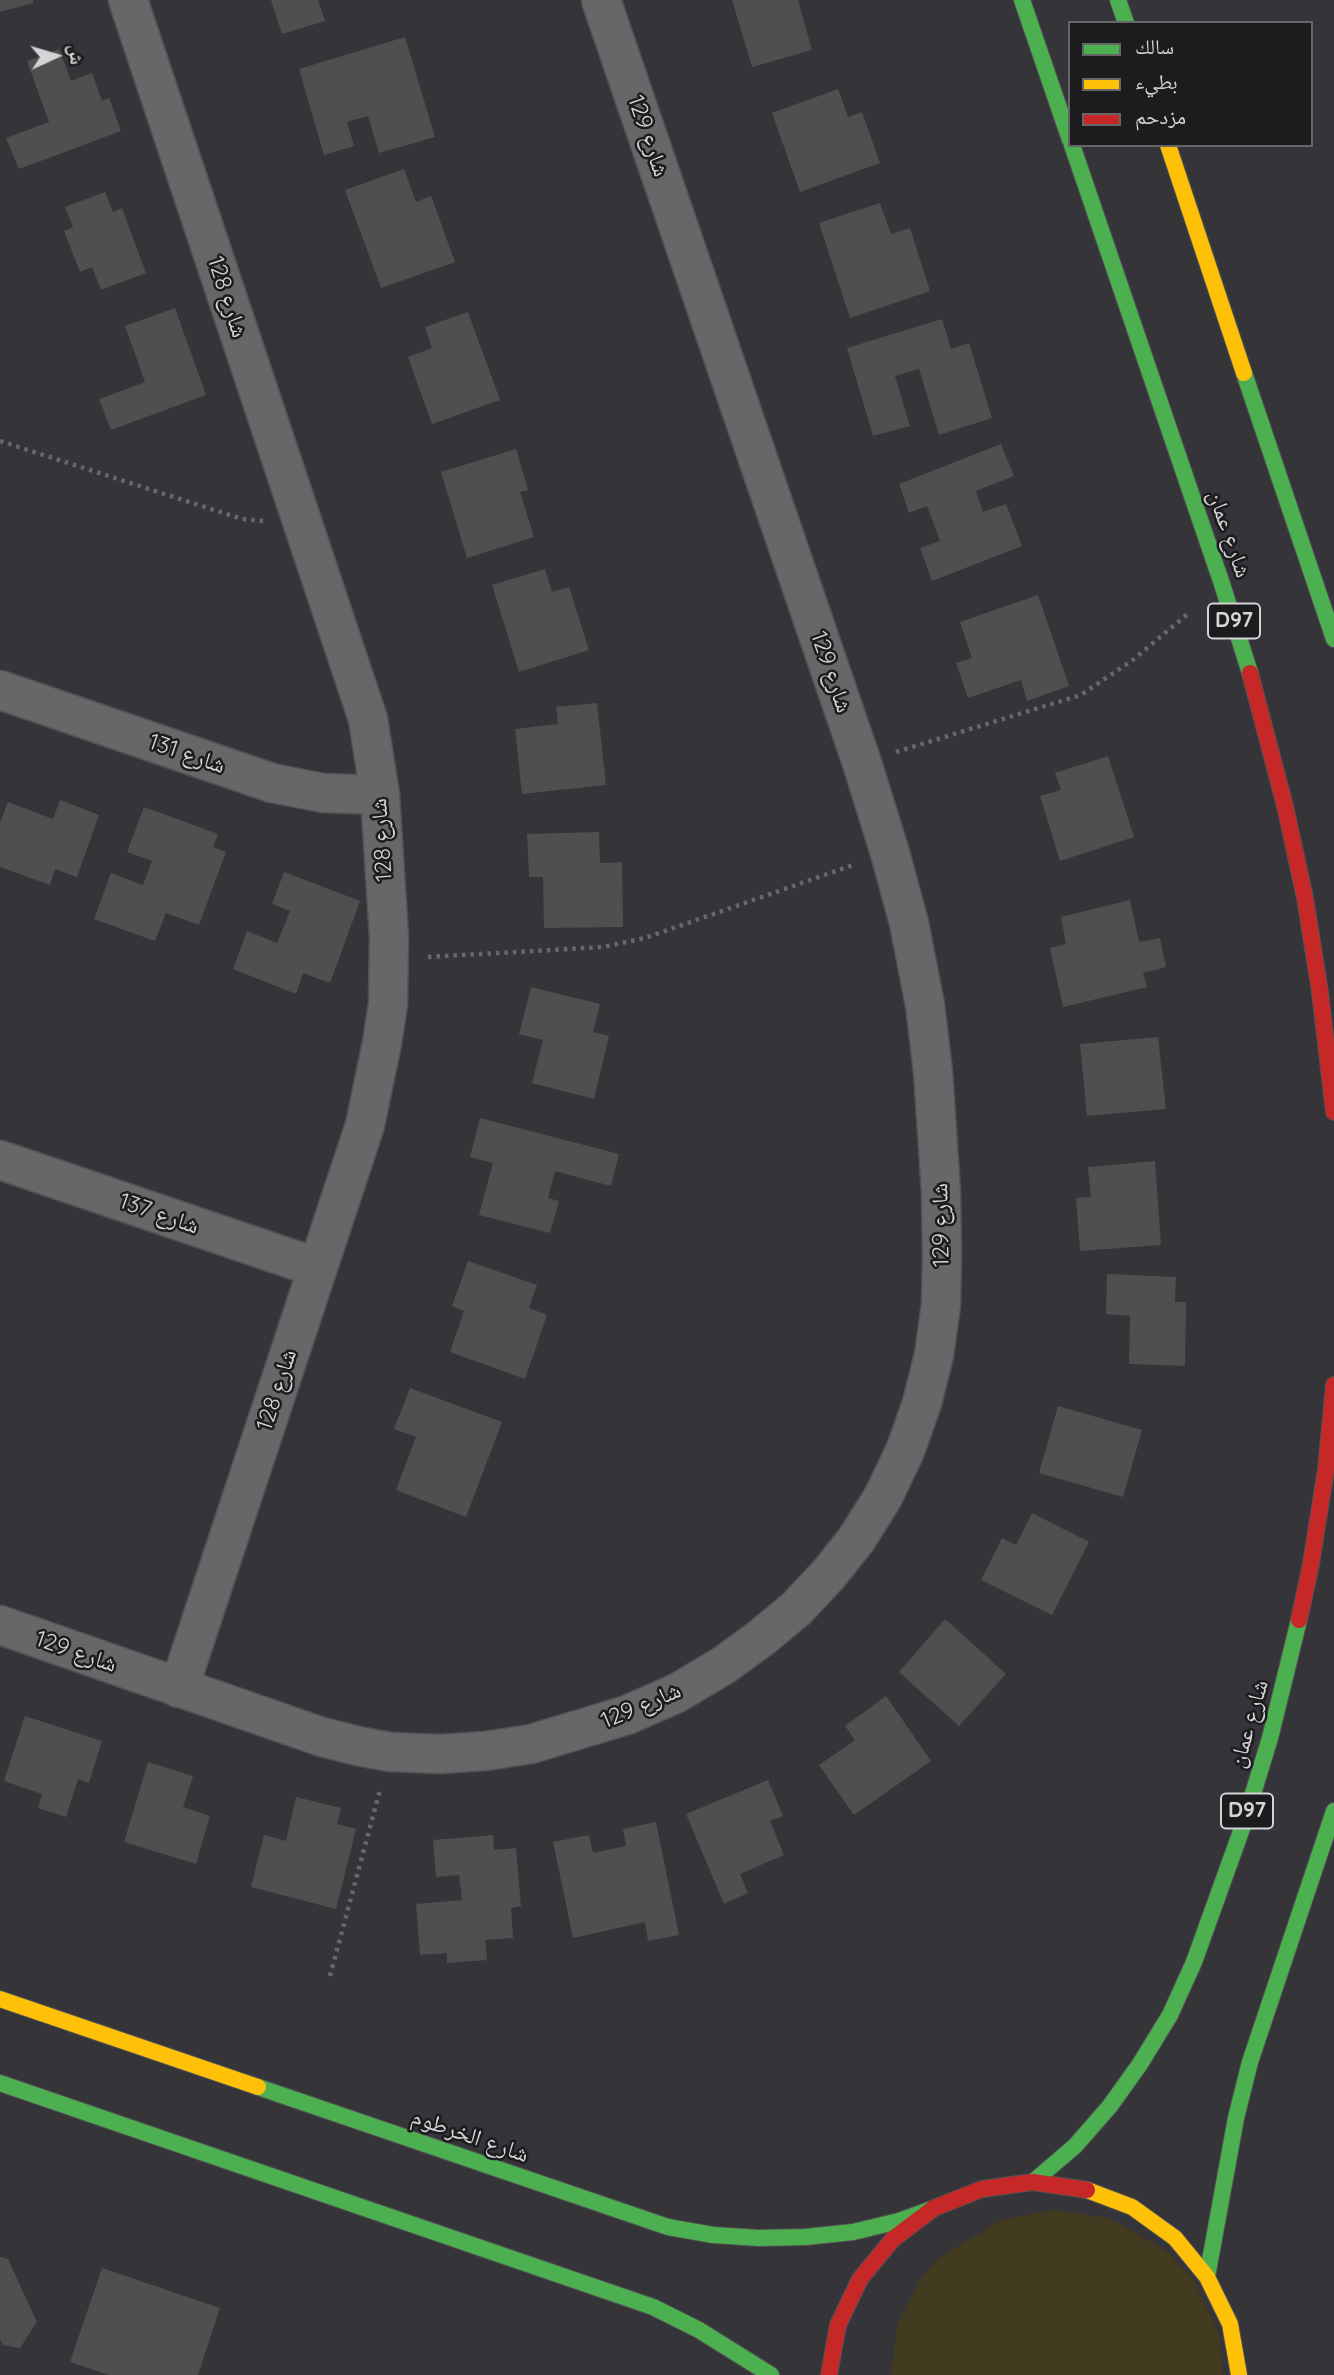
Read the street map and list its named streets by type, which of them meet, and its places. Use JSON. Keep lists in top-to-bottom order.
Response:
{
  "streets": {
    "main road": ["شارع عمان", "D97", "شارع الخرطوم"],
    "street": [
      "شارع 129",
      "شارع 128",
      "شارع 131",
      "شارع 137"
    ]
  },
  "crossings": [
    ["شارع 129", "شارع 128"],
    ["شارع 128", "شارع 131"],
    ["شارع 128", "شارع 137"]
  ],
  "legend": ["سالك", "بطيء", "مزدحم"],
  "north": "right"
}
